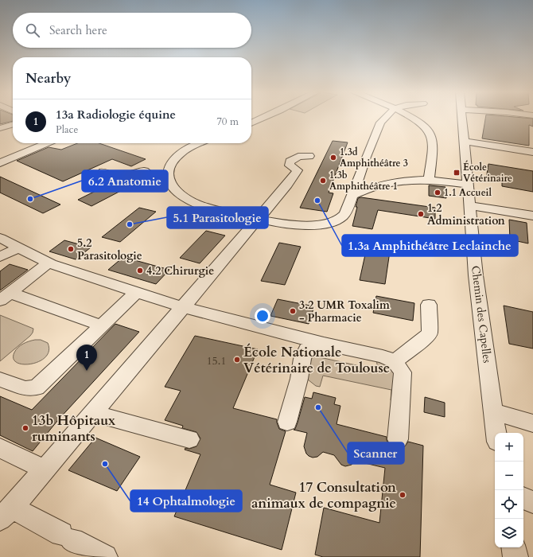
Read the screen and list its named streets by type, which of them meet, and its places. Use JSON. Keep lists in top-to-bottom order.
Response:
{
  "streets": {
    "street": ["Chemin des Capelles"]
  },
  "places": {
    "other": [
      "1.3d Amphithéâtre 3",
      "1.3b Amphithéâtre 1",
      "1.1 Accueil",
      "6.2 Anatomie",
      "1.3a Amphithéâtre Leclainche",
      "1.2 Administration",
      "5.1 Parasitologie",
      "5.2 Parasitologie",
      "4.2 Chirurgie",
      "3.2 UMR Toxalim - Pharmacie",
      "École Nationale Vétérinaire de Toulouse",
      "Scanner",
      "13b Hôpitaux ruminants",
      "14 Ophtalmologie",
      "17 Consultation animaux de compagnie"
    ],
    "transit": ["École Vétérinaire"]
  },
  "house_numbers": ["15.1"],
  "page": {
    "search": "Search here",
    "heading": "Nearby",
    "list": [
      {
        "mark": "1",
        "name": "13a Radiologie équine",
        "note": "Place",
        "value": "70 m"
      }
    ],
    "pins": "1",
    "map_buttons": ["+", "−"]
  }
}
